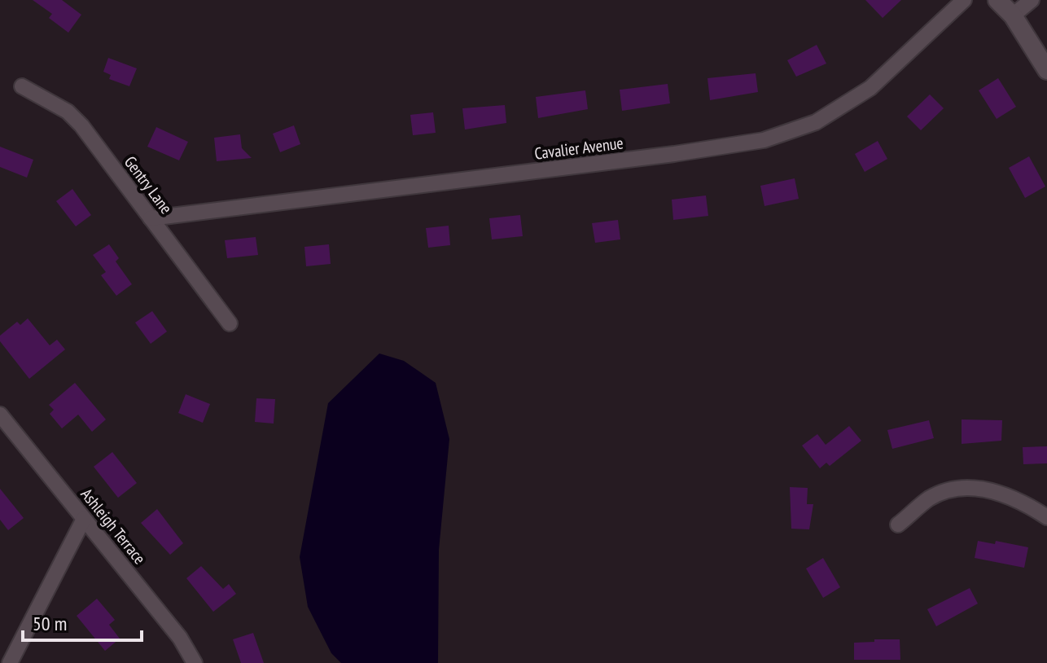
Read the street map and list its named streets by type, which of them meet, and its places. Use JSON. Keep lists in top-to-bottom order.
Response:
{
  "streets": {
    "street": ["Cavalier Avenue", "Gentry Lane", "Ashleigh Terrace"]
  },
  "crossings": [
    ["Cavalier Avenue", "Gentry Lane"]
  ],
  "scale_bar": "50 m"
}
